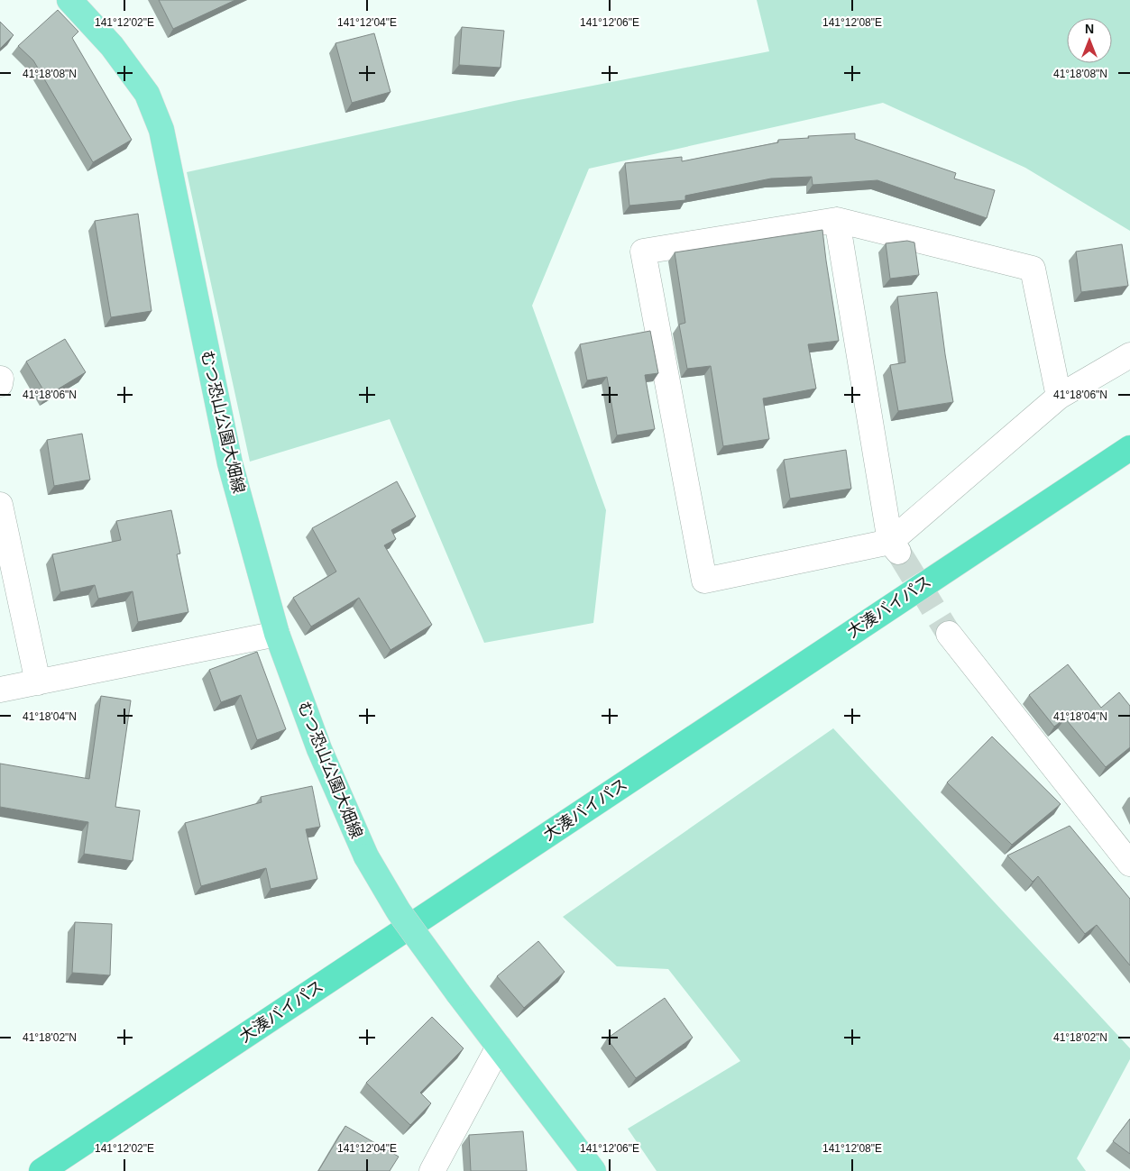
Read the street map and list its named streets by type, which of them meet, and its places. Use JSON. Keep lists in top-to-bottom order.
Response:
{
  "streets": {
    "highway": ["大湊バイパス"],
    "main road": ["むつ恐山公園大畑線"]
  },
  "north": "top",
  "coordinates": [
    "141°12'02\"E",
    "141°12'04\"E",
    "141°12'06\"E",
    "141°12'08\"E",
    "41°18'08\"N",
    "41°18'06\"N",
    "41°18'04\"N",
    "41°18'02\"N"
  ]
}
